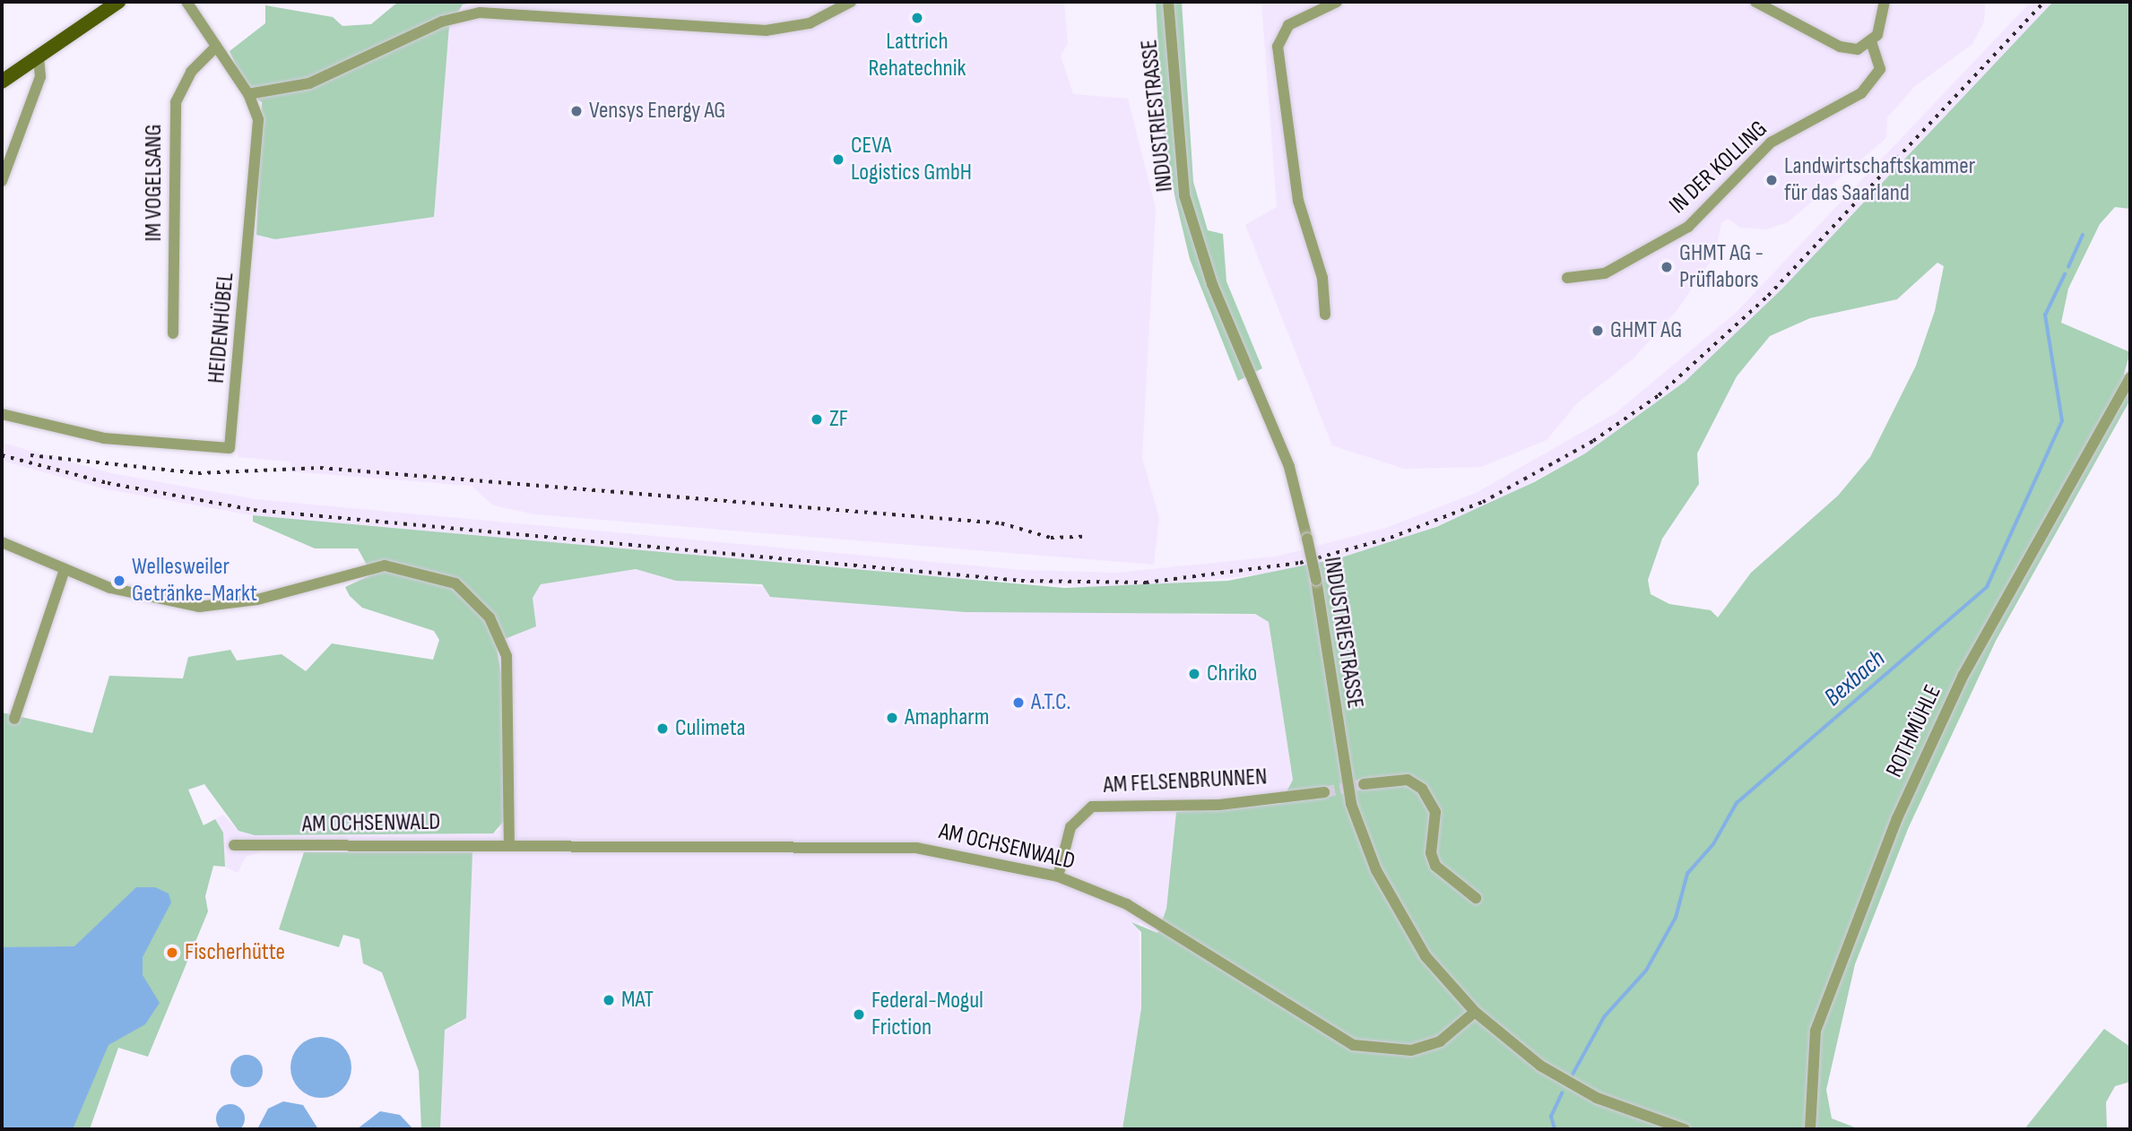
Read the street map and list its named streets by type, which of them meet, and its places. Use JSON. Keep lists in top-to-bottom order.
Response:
{
  "streets": {
    "street": [
      "INDUSTRIESTRASSE",
      "IN DER KOLLING",
      "IM VOGELSANG",
      "HEIDENHÜBEL",
      "ROTHMÜHLE",
      "AM FELSENBRUNNEN",
      "AM OCHSENWALD"
    ]
  },
  "crossings": [
    ["INDUSTRIESTRASSE", "AM OCHSENWALD"],
    ["IM VOGELSANG", "HEIDENHÜBEL"],
    ["AM FELSENBRUNNEN", "AM OCHSENWALD"]
  ],
  "water": ["Bexbach"],
  "places": [
    "Lattrich Rehatechnik",
    "Vensys Energy AG",
    "CEVA Logistics GmbH",
    "Landwirtschaftskammer für das Saarland",
    "GHMT AG - Prüflabors",
    "GHMT AG",
    "ZF",
    "Wellesweiler Getränke-Markt",
    "Chriko",
    "A.T.C.",
    "Amapharm",
    "Culimeta",
    "Fischerhütte",
    "MAT",
    "Federal-Mogul Friction"
  ]
}
